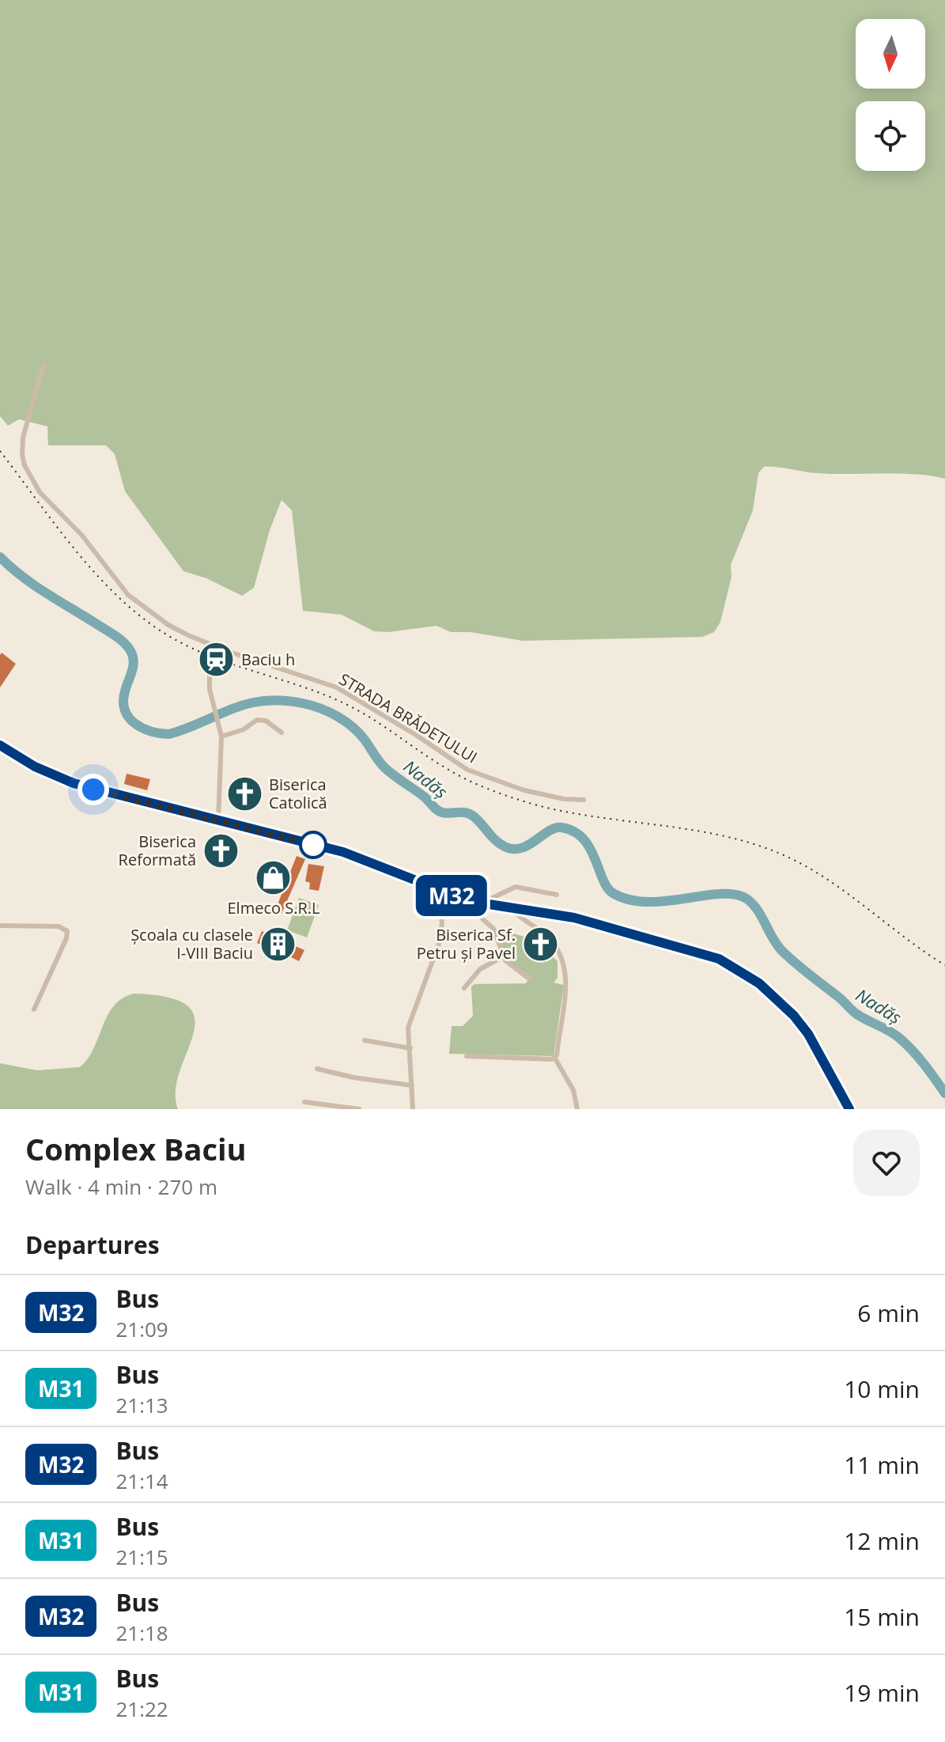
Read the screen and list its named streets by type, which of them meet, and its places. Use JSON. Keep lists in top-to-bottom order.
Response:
{
  "streets": {
    "street": ["STRADA BRĂDETULUI"]
  },
  "water": ["Nadăș"],
  "places": {
    "station": ["Baciu h"],
    "church": ["Biserica Catolică", "Biserica Reformată", "Biserica Sf. Petru și Pavel"],
    "shop": ["Elmeco S.R.L"],
    "building": ["Școala cu clasele I-VIII Baciu"]
  },
  "lines": ["bus line M32"],
  "north": "bottom",
  "page": {
    "on_map": "M32",
    "heading": [
      ["Complex Baciu", "Walk · 4 min · 270 m"],
      "Departures"
    ],
    "list": [
      {
        "mark": "M32",
        "name": "Bus",
        "note": "21:09",
        "value": "6 min"
      },
      {
        "mark": "M31",
        "name": "Bus",
        "note": "21:13",
        "value": "10 min"
      },
      {
        "mark": "M32",
        "name": "Bus",
        "note": "21:14",
        "value": "11 min"
      },
      {
        "mark": "M31",
        "name": "Bus",
        "note": "21:15",
        "value": "12 min"
      },
      {
        "mark": "M32",
        "name": "Bus",
        "note": "21:18",
        "value": "15 min"
      },
      {
        "mark": "M31",
        "name": "Bus",
        "note": "21:22",
        "value": "19 min"
      }
    ]
  }
}
